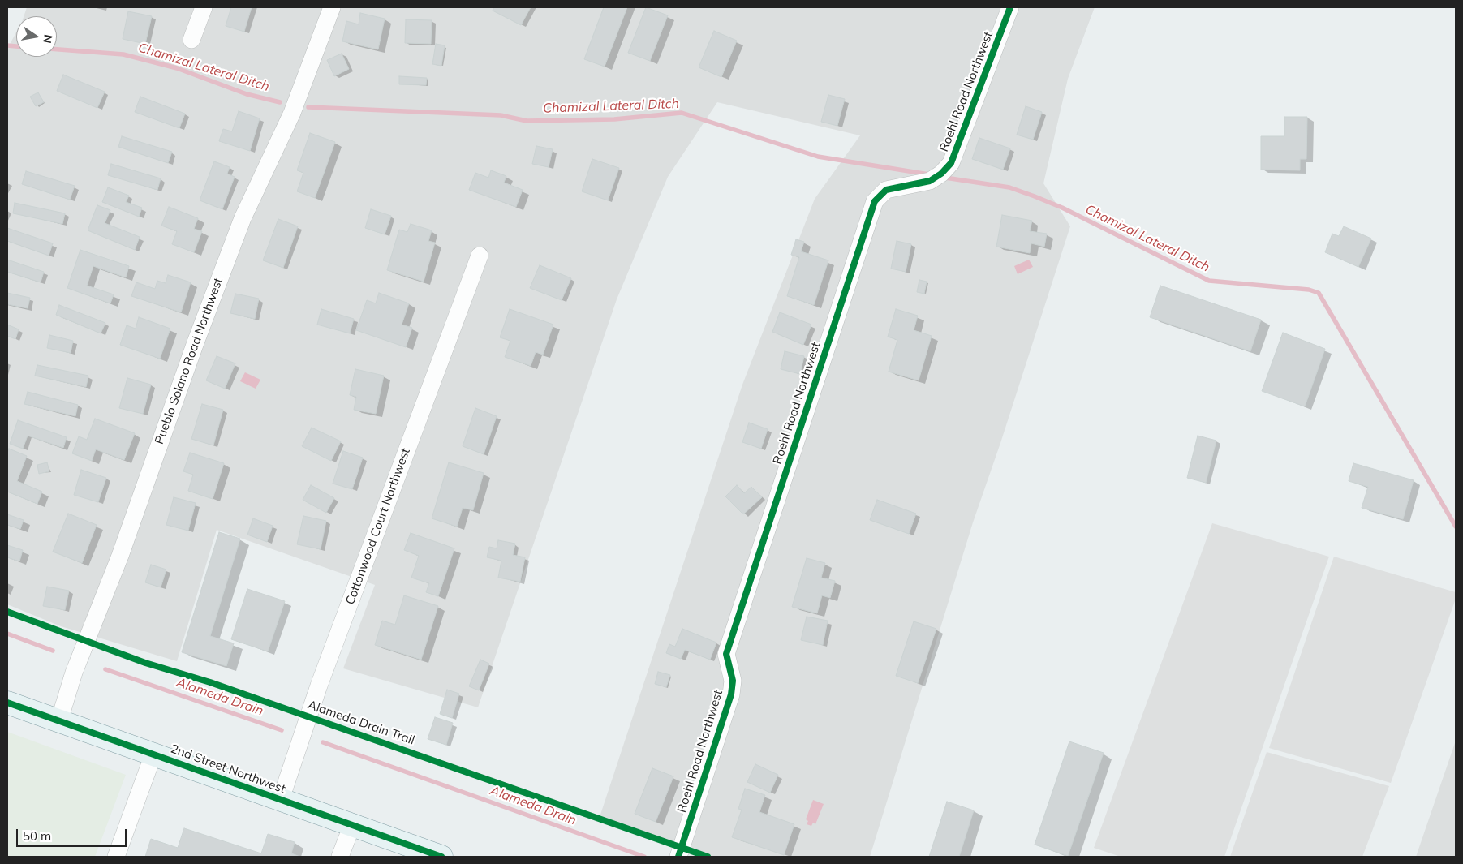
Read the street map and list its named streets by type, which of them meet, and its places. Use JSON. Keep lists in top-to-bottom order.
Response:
{
  "streets": {
    "main road": ["2nd Street Northwest"],
    "street": ["Roehl Road Northwest", "Pueblo Solano Road Northwest", "Cottonwood Court Northwest"],
    "cycle path": ["Alameda Drain Trail"]
  },
  "crossings": [
    ["Pueblo Solano Road Northwest", "2nd Street Northwest"],
    ["Cottonwood Court Northwest", "2nd Street Northwest"]
  ],
  "water": ["Chamizal Lateral Ditch", "Alameda Drain"],
  "scale_bar": "50 m",
  "north": "right"
}
